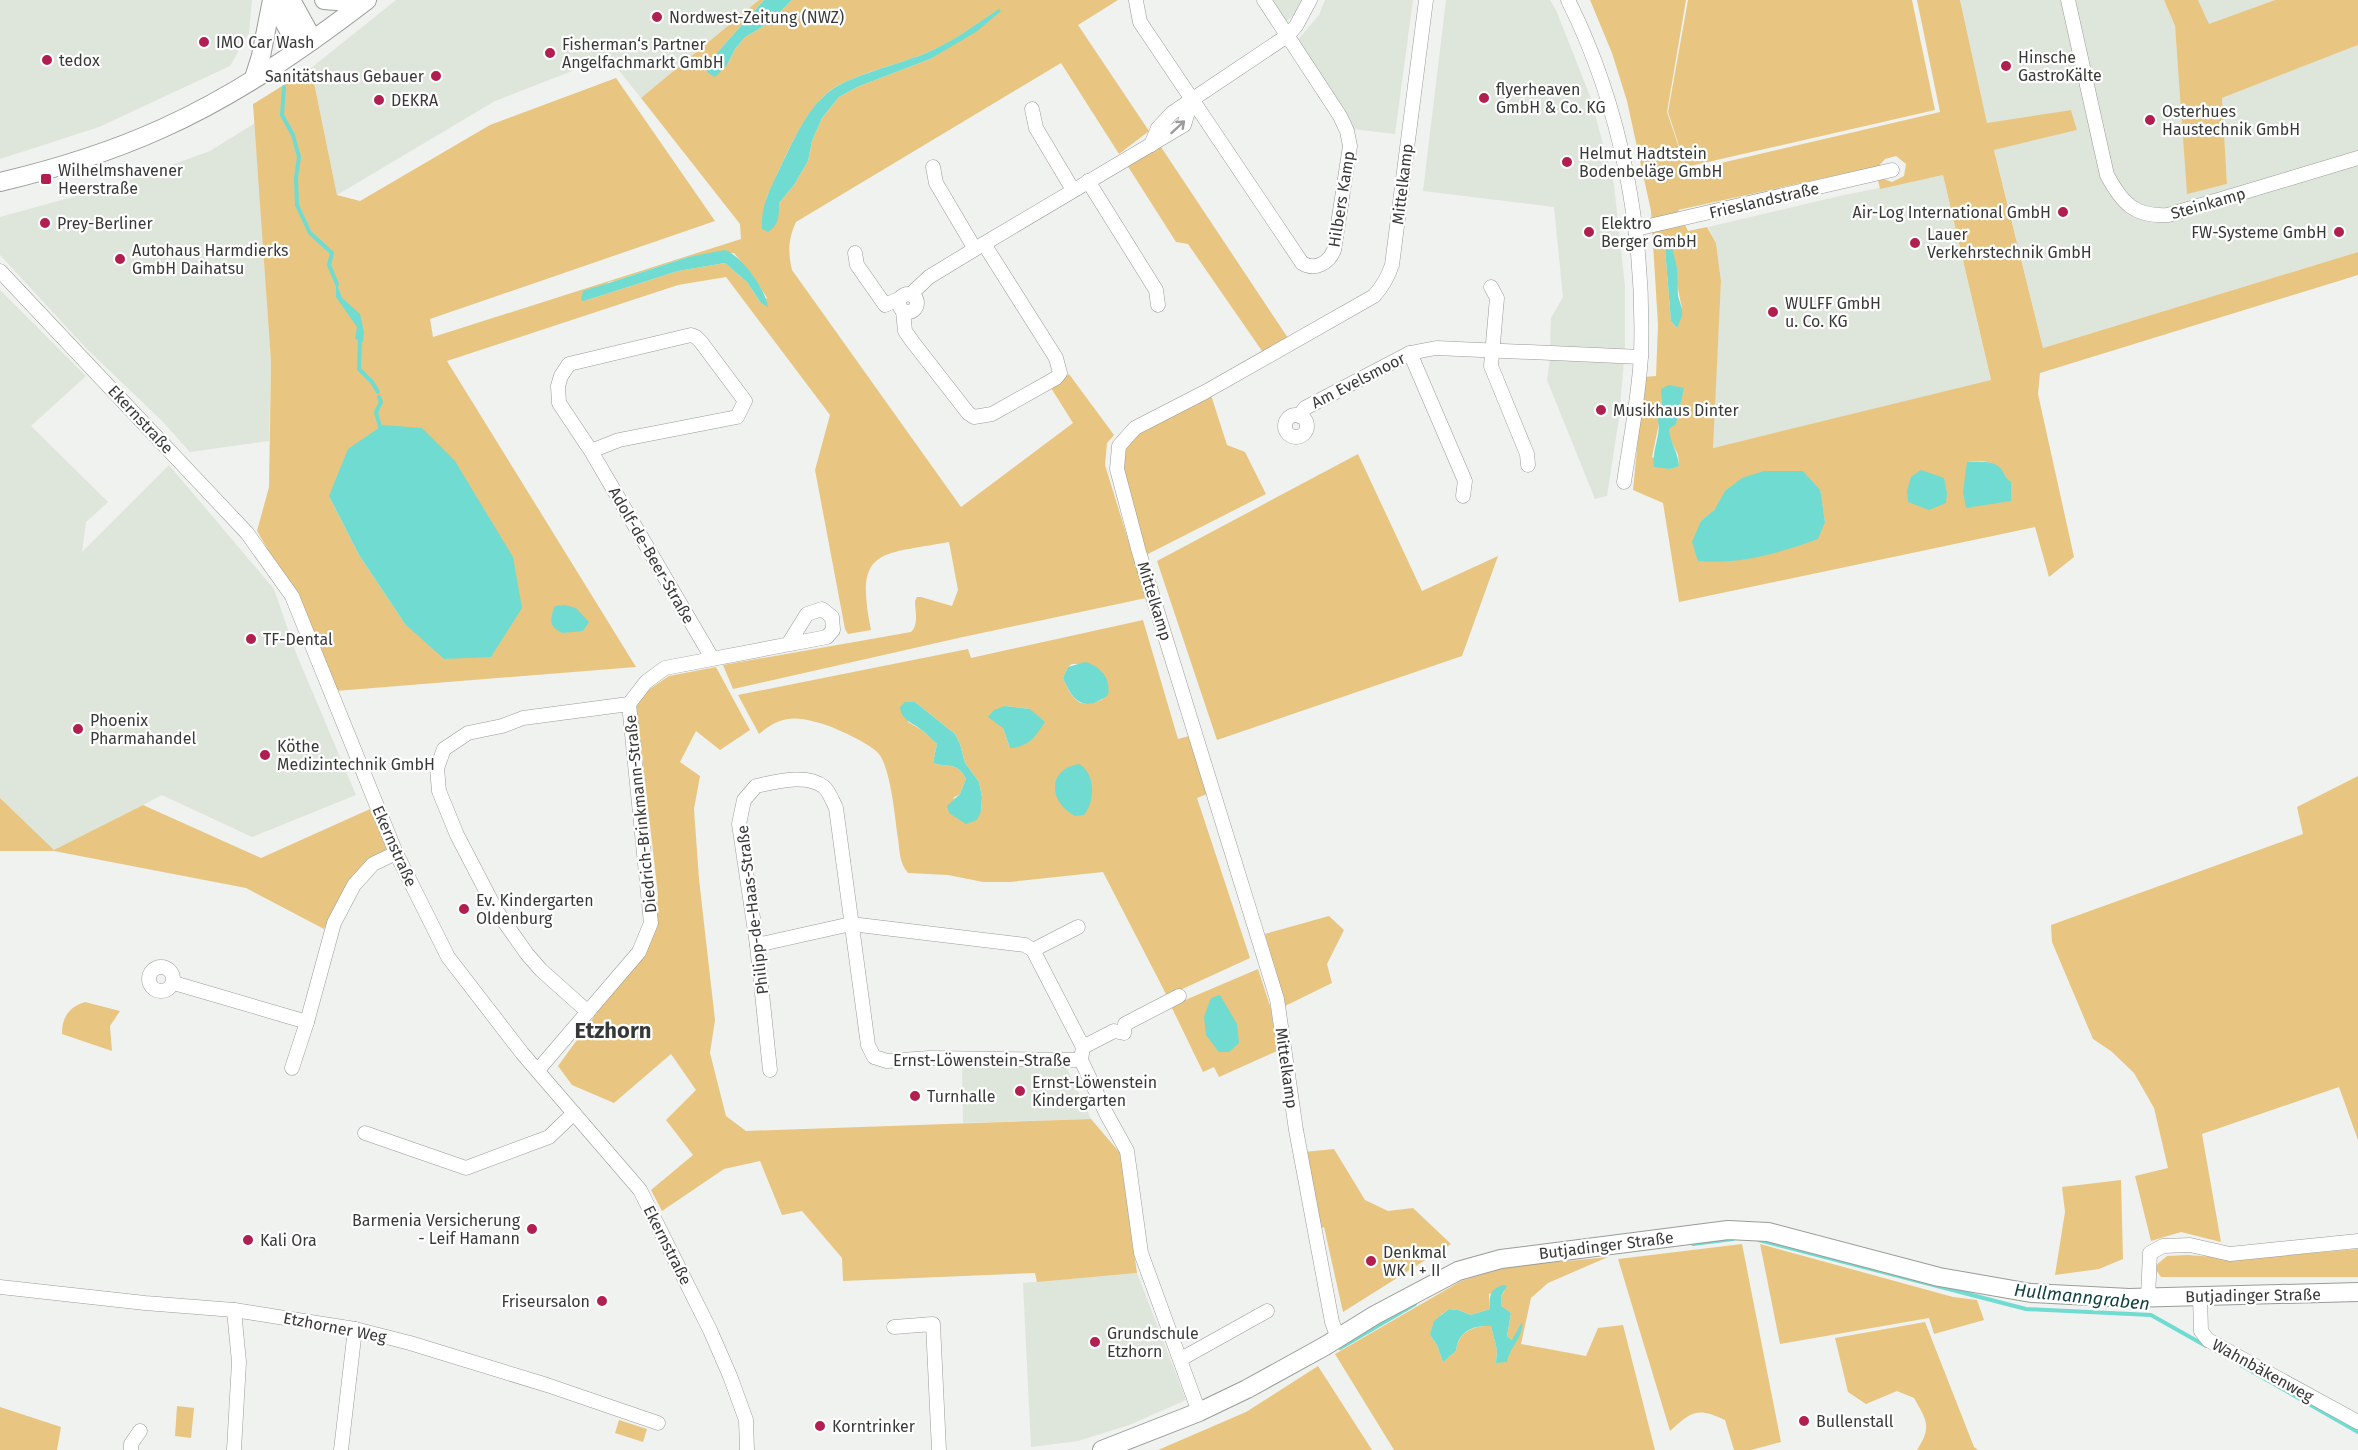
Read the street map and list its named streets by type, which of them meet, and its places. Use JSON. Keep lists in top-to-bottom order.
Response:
{
  "streets": {
    "street": [
      "Mittelkamp",
      "Hilbers Kamp",
      "Frieslandstraße",
      "Steinkamp",
      "Am Evelsmoor",
      "Ekernstraße",
      "Adolf-de-Beer-Straße",
      "Diedrich-Brinkmann-Straße",
      "Philipp-de-Haas-Straße",
      "Ernst-Löwenstein-Straße",
      "Butjadinger Straße",
      "Etzhorner Weg",
      "Wahnbäkenweg"
    ]
  },
  "crossings": [
    ["Mittelkamp", "Butjadinger Straße"],
    ["Ekernstraße", "Diedrich-Brinkmann-Straße"],
    ["Adolf-de-Beer-Straße", "Diedrich-Brinkmann-Straße"],
    ["Philipp-de-Haas-Straße", "Ernst-Löwenstein-Straße"],
    ["Ernst-Löwenstein-Straße", "Butjadinger Straße"],
    ["Butjadinger Straße", "Wahnbäkenweg"]
  ],
  "districts": ["Etzhorn"],
  "water": ["Hullmanngraben"],
  "places": {
    "other": [
      "Nordwest-Zeitung (NWZ)",
      "IMO Car Wash",
      "Fisherman‘s Partner Angelfachmarkt GmbH",
      "tedox",
      "Hinsche GastroKälte",
      "Sanitätshaus Gebauer",
      "flyerheaven GmbH & Co. KG",
      "DEKRA",
      "Osterhues Haustechnik GmbH",
      "Helmut Hadtstein Bodenbeläge GmbH",
      "Air-Log International GmbH",
      "Prey-Berliner",
      "Elektro Berger GmbH",
      "FW-Systeme GmbH",
      "Lauer Verkehrstechnik GmbH",
      "Autohaus Harmdierks GmbH Daihatsu",
      "WULFF GmbH u. Co. KG",
      "Musikhaus Dinter",
      "TF-Dental",
      "Phoenix Pharmahandel",
      "Köthe Medizintechnik GmbH",
      "Ev. Kindergarten Oldenburg",
      "Ernst-Löwenstein Kindergarten",
      "Turnhalle",
      "Barmenia Versicherung - Leif Hamann",
      "Kali Ora",
      "Denkmal WK I + II",
      "Friseursalon",
      "Grundschule Etzhorn",
      "Bullenstall",
      "Korntrinker"
    ],
    "transit": ["Wilhelmshavener Heerstraße"]
  }
}
